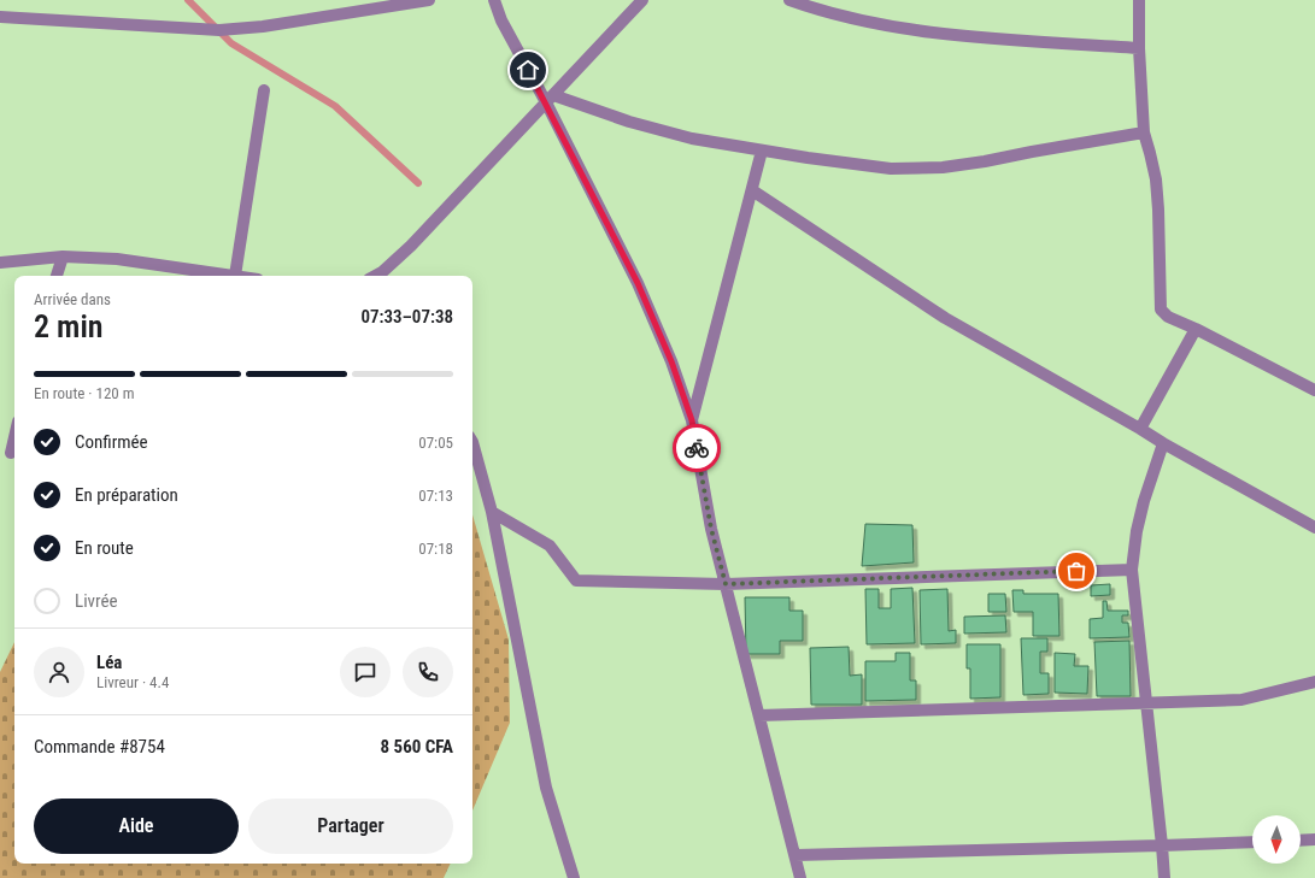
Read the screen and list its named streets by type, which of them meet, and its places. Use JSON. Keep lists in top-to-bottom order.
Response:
{
  "north": "bottom",
  "page": {
    "heading": ["2 min", "Arrivée dans", "07:33–07:38"],
    "panel": [
      "Léa",
      "Livreur · 4.4",
      "Commande #8754",
      "8 560 CFA"
    ],
    "bar": "En route · 120 m",
    "list": [
      ["Confirmée", "07:05"],
      ["En préparation", "07:13"],
      ["En route", "07:18"],
      "Livrée"
    ],
    "buttons": ["Aide", "Partager"]
  }
}
